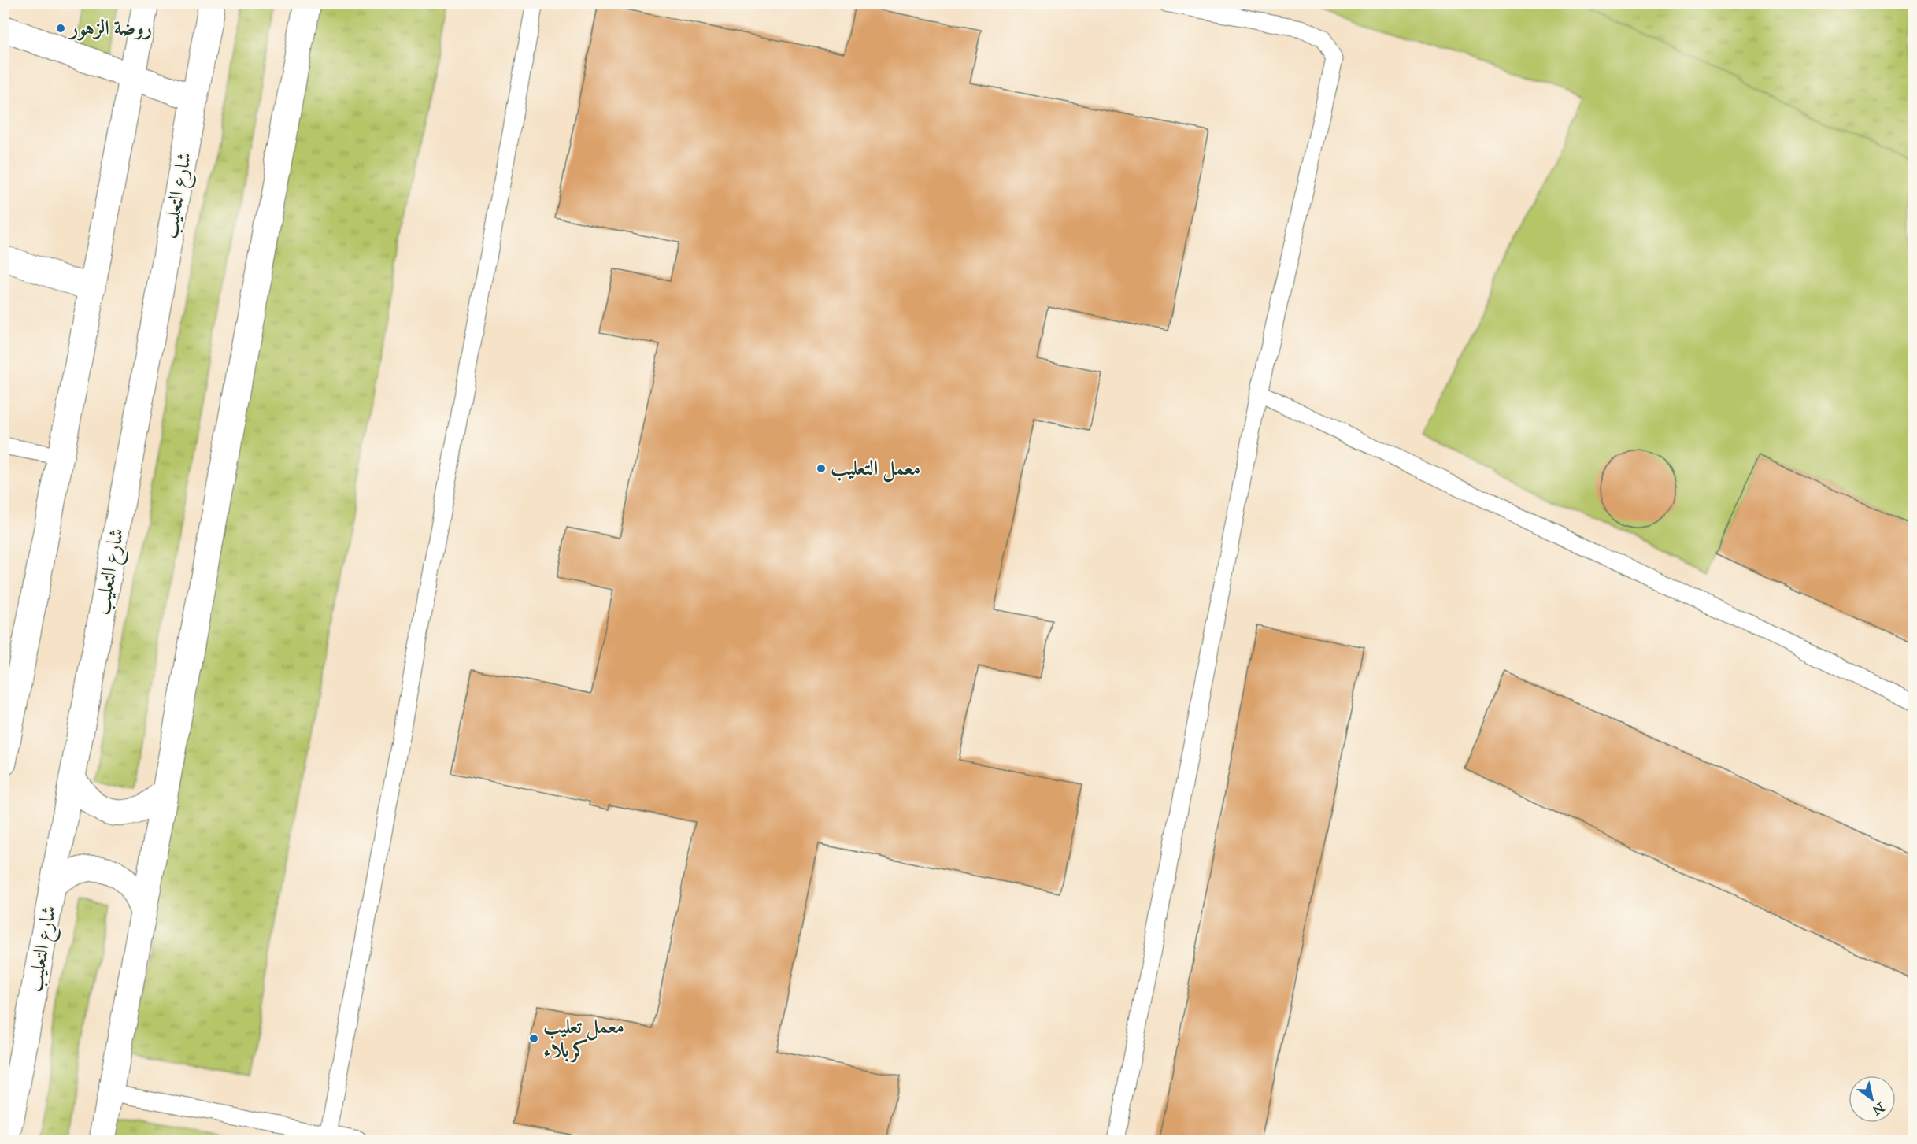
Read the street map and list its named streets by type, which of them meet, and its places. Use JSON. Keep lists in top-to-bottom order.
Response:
{
  "streets": {
    "main road": ["شارع التعليب"]
  },
  "places": ["روضة الزهور", "معمل التعليب", "معمل تعليب كربلاء"],
  "north": "bottom right"
}
